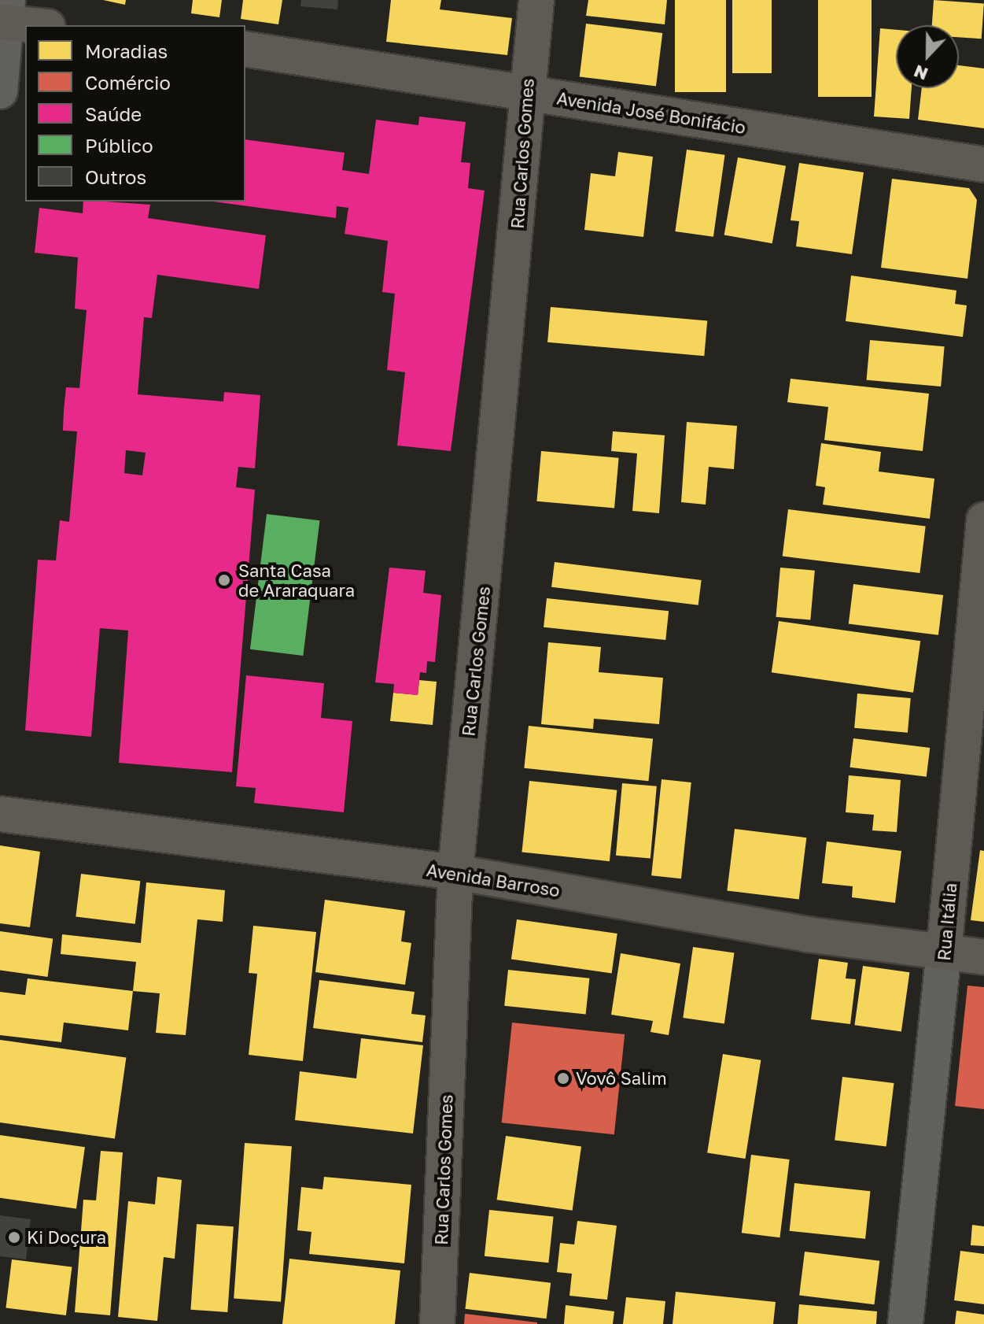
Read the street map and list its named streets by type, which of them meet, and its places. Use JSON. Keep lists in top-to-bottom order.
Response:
{
  "streets": {
    "street": [
      "Avenida José Bonifácio",
      "Rua Carlos Gomes",
      "Avenida Barroso",
      "Rua Itália"
    ]
  },
  "crossings": [
    ["Avenida José Bonifácio", "Rua Carlos Gomes"],
    ["Rua Carlos Gomes", "Avenida Barroso"],
    ["Avenida Barroso", "Rua Itália"]
  ],
  "places": ["Santa Casa de Araraquara", "Vovô Salim", "Ki Doçura"],
  "legend": [
    "Moradias",
    "Comércio",
    "Saúde",
    "Público",
    "Outros"
  ],
  "north": "bottom"
}
